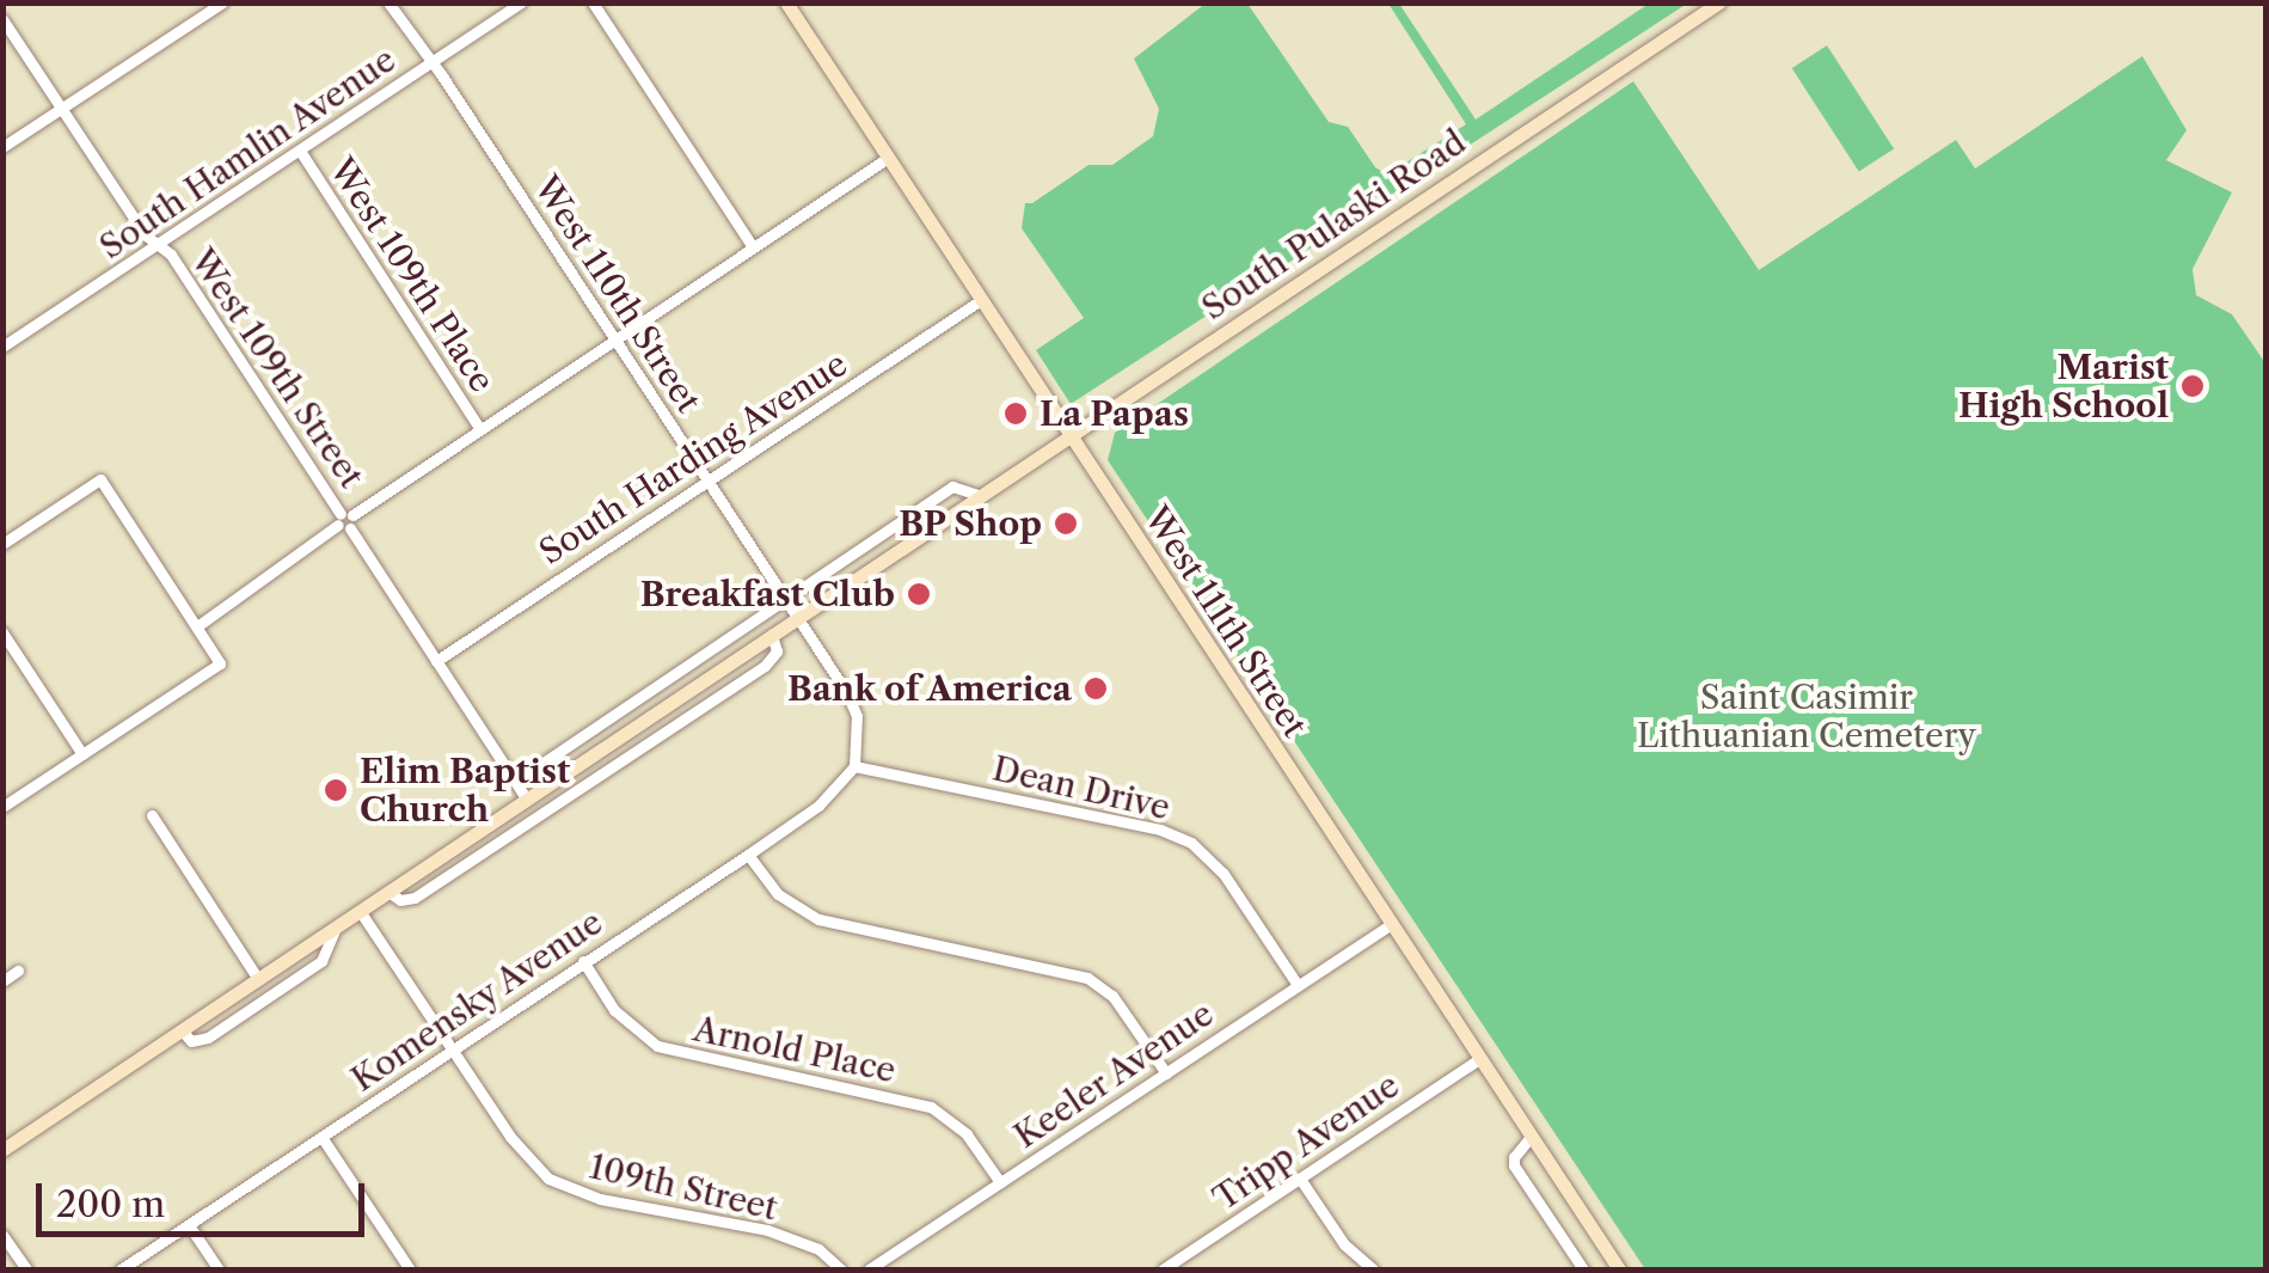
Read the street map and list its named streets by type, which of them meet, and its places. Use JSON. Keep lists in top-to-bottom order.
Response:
{
  "streets": {
    "main road": ["South Pulaski Road", "West 111th Street"],
    "street": [
      "South Hamlin Avenue",
      "West 109th Place",
      "West 110th Street",
      "West 109th Street",
      "South Harding Avenue",
      "Dean Drive",
      "Komensky Avenue",
      "Arnold Place",
      "Keeler Avenue",
      "Tripp Avenue",
      "109th Street"
    ]
  },
  "crossings": [
    ["South Hamlin Avenue", "West 109th Place"],
    ["South Hamlin Avenue", "West 110th Street"],
    ["South Hamlin Avenue", "West 109th Street"],
    ["South Pulaski Road", "West 110th Street"],
    ["South Pulaski Road", "West 109th Street"],
    ["South Pulaski Road", "West 111th Street"],
    ["South Pulaski Road", "109th Street"],
    ["West 110th Street", "South Harding Avenue"],
    ["West 110th Street", "Dean Drive"],
    ["West 110th Street", "Komensky Avenue"],
    ["West 109th Street", "South Harding Avenue"],
    ["South Harding Avenue", "West 111th Street"],
    ["West 111th Street", "Keeler Avenue"],
    ["West 111th Street", "Tripp Avenue"],
    ["Dean Drive", "Komensky Avenue"],
    ["Dean Drive", "Keeler Avenue"],
    ["Komensky Avenue", "Arnold Place"],
    ["Komensky Avenue", "109th Street"],
    ["Arnold Place", "Keeler Avenue"]
  ],
  "parks": ["Saint Casimir Lithuanian Cemetery"],
  "places": [
    "Marist High School",
    "La Papas",
    "BP Shop",
    "Breakfast Club",
    "Bank of America",
    "Elim Baptist Church"
  ],
  "scale_bar": "200 m"
}
